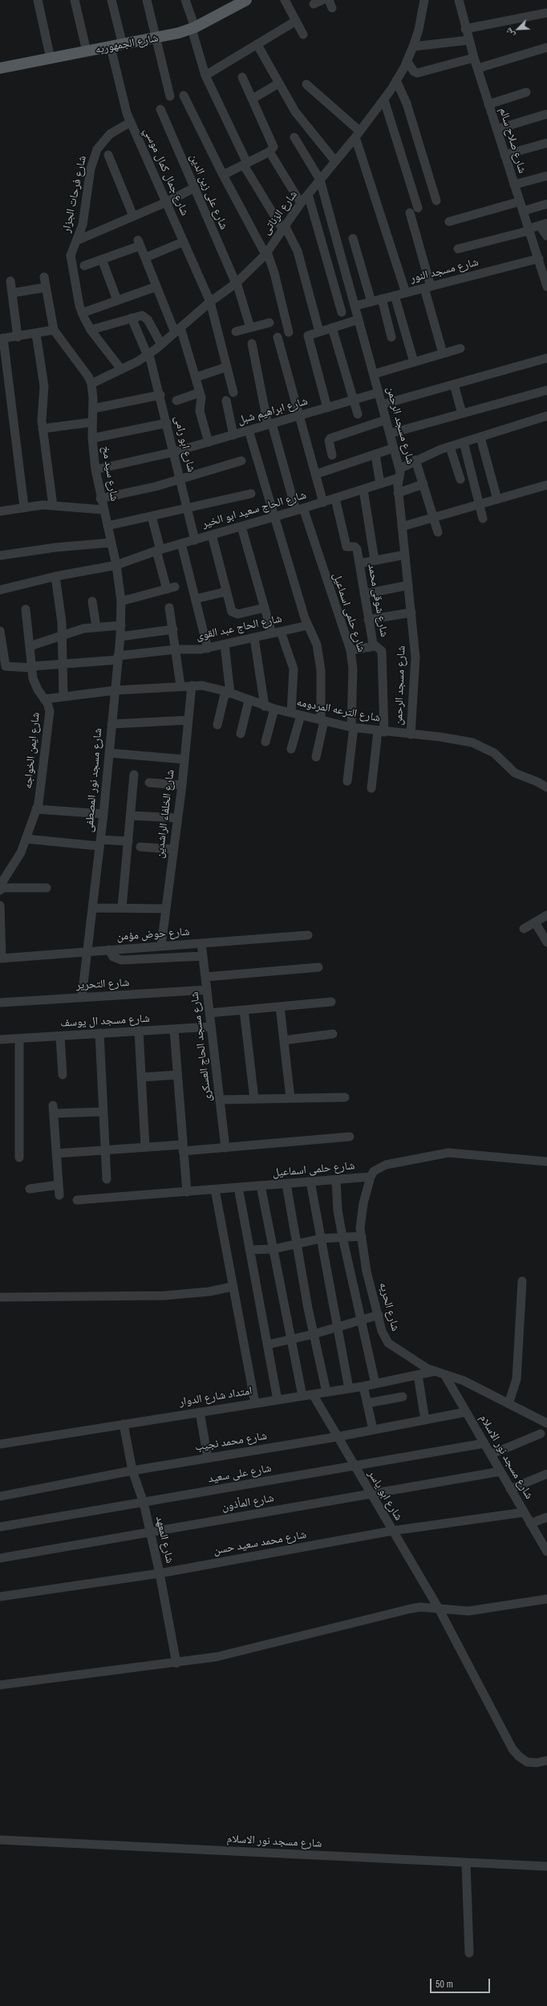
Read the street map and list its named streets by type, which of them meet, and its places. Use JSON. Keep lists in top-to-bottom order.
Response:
{
  "streets": {
    "main road": ["شارع الجمهوريه"],
    "street": [
      "شارع صلاح سالم",
      "شارع جمال كمال موسي",
      "شارع على زين الدين",
      "شارع فرحات الجزار",
      "شارع الزناتى",
      "شارع مسجد النور",
      "شارع ابراهيم شبل",
      "شارع مسجد الرحمن",
      "شارع ابو رامى",
      "شارع سيد مخ",
      "شارع الحاج سعيد ابو الخير",
      "شارع شوقى محمد",
      "شارع حلمى اسماعيل",
      "شارع الحاج عبد القوى",
      "شارع الترعه المردومه",
      "شارع ايمن الخواجه",
      "شارع مسجد نور المصطفى",
      "شارع الخلفاء الراشدين",
      "شارع حوض مؤمن",
      "شارع التحرير",
      "شارع مسجد ال يوسف",
      "شارع مسجد الحاج العسكرى",
      "شارع الحريه",
      "امتداد شارع الدوار",
      "شارع محمد نجيب",
      "شارع مسجد نور الاسلام",
      "شارع على سعيد",
      "شارع ابو ياسر",
      "شارع المأذون",
      "شارع المعهد",
      "شارع محمد سعيد حسن"
    ]
  },
  "crossings": [
    ["شارع الجمهوريه", "شارع جمال كمال موسي"],
    ["شارع صلاح سالم", "شارع مسجد النور"],
    ["شارع جمال كمال موسي", "شارع فرحات الجزار"],
    ["شارع جمال كمال موسي", "شارع الزناتى"],
    ["شارع على زين الدين", "شارع الزناتى"],
    ["شارع فرحات الجزار", "شارع الزناتى"],
    ["شارع الزناتى", "شارع مسجد الرحمن"],
    ["شارع الزناتى", "شارع ابو رامى"],
    ["شارع الزناتى", "شارع سيد مخ"],
    ["شارع مسجد النور", "شارع مسجد الرحمن"],
    ["شارع ابراهيم شبل", "شارع مسجد الرحمن"],
    ["شارع ابراهيم شبل", "شارع ابو رامى"],
    ["شارع ابراهيم شبل", "شارع سيد مخ"],
    ["شارع ابراهيم شبل", "شارع حلمى اسماعيل"],
    ["شارع مسجد الرحمن", "شارع الحاج سعيد ابو الخير"],
    ["شارع مسجد الرحمن", "شارع الترعه المردومه"],
    ["شارع ابو رامى", "شارع الحاج سعيد ابو الخير"],
    ["شارع سيد مخ", "شارع الحاج سعيد ابو الخير"],
    ["شارع سيد مخ", "شارع مسجد نور المصطفى"],
    ["شارع الحاج سعيد ابو الخير", "شارع شوقى محمد"],
    ["شارع الحاج سعيد ابو الخير", "شارع حلمى اسماعيل"],
    ["شارع الحاج سعيد ابو الخير", "شارع مسجد نور المصطفى"],
    ["شارع شوقى محمد", "شارع الترعه المردومه"],
    ["شارع حلمى اسماعيل", "شارع الترعه المردومه"],
    ["شارع حلمى اسماعيل", "شارع الحريه"],
    ["شارع الحاج عبد القوى", "شارع ايمن الخواجه"],
    ["شارع الحاج عبد القوى", "شارع مسجد نور المصطفى"],
    ["شارع الترعه المردومه", "شارع ايمن الخواجه"],
    ["شارع الترعه المردومه", "شارع مسجد نور المصطفى"],
    ["شارع الترعه المردومه", "شارع الخلفاء الراشدين"],
    ["شارع مسجد نور المصطفى", "شارع حوض مؤمن"],
    ["شارع مسجد نور المصطفى", "شارع التحرير"],
    ["شارع الخلفاء الراشدين", "شارع حوض مؤمن"],
    ["شارع حوض مؤمن", "شارع مسجد الحاج العسكرى"],
    ["شارع التحرير", "شارع مسجد الحاج العسكرى"],
    ["شارع مسجد ال يوسف", "شارع مسجد الحاج العسكرى"],
    ["شارع الحريه", "امتداد شارع الدوار"],
    ["شارع الحريه", "شارع مسجد نور الاسلام"],
    ["امتداد شارع الدوار", "شارع ابو ياسر"],
    ["امتداد شارع الدوار", "شارع المعهد"],
    ["شارع محمد نجيب", "شارع مسجد نور الاسلام"],
    ["شارع محمد نجيب", "شارع ابو ياسر"],
    ["شارع محمد نجيب", "شارع المعهد"],
    ["شارع مسجد نور الاسلام", "شارع على سعيد"],
    ["شارع مسجد نور الاسلام", "شارع المأذون"],
    ["شارع مسجد نور الاسلام", "شارع محمد سعيد حسن"],
    ["شارع على سعيد", "شارع ابو ياسر"],
    ["شارع على سعيد", "شارع المعهد"],
    ["شارع ابو ياسر", "شارع المأذون"],
    ["شارع ابو ياسر", "شارع محمد سعيد حسن"],
    ["شارع المأذون", "شارع المعهد"],
    ["شارع المعهد", "شارع محمد سعيد حسن"]
  ],
  "scale_bar": "50 m",
  "north": "bottom left"
}
